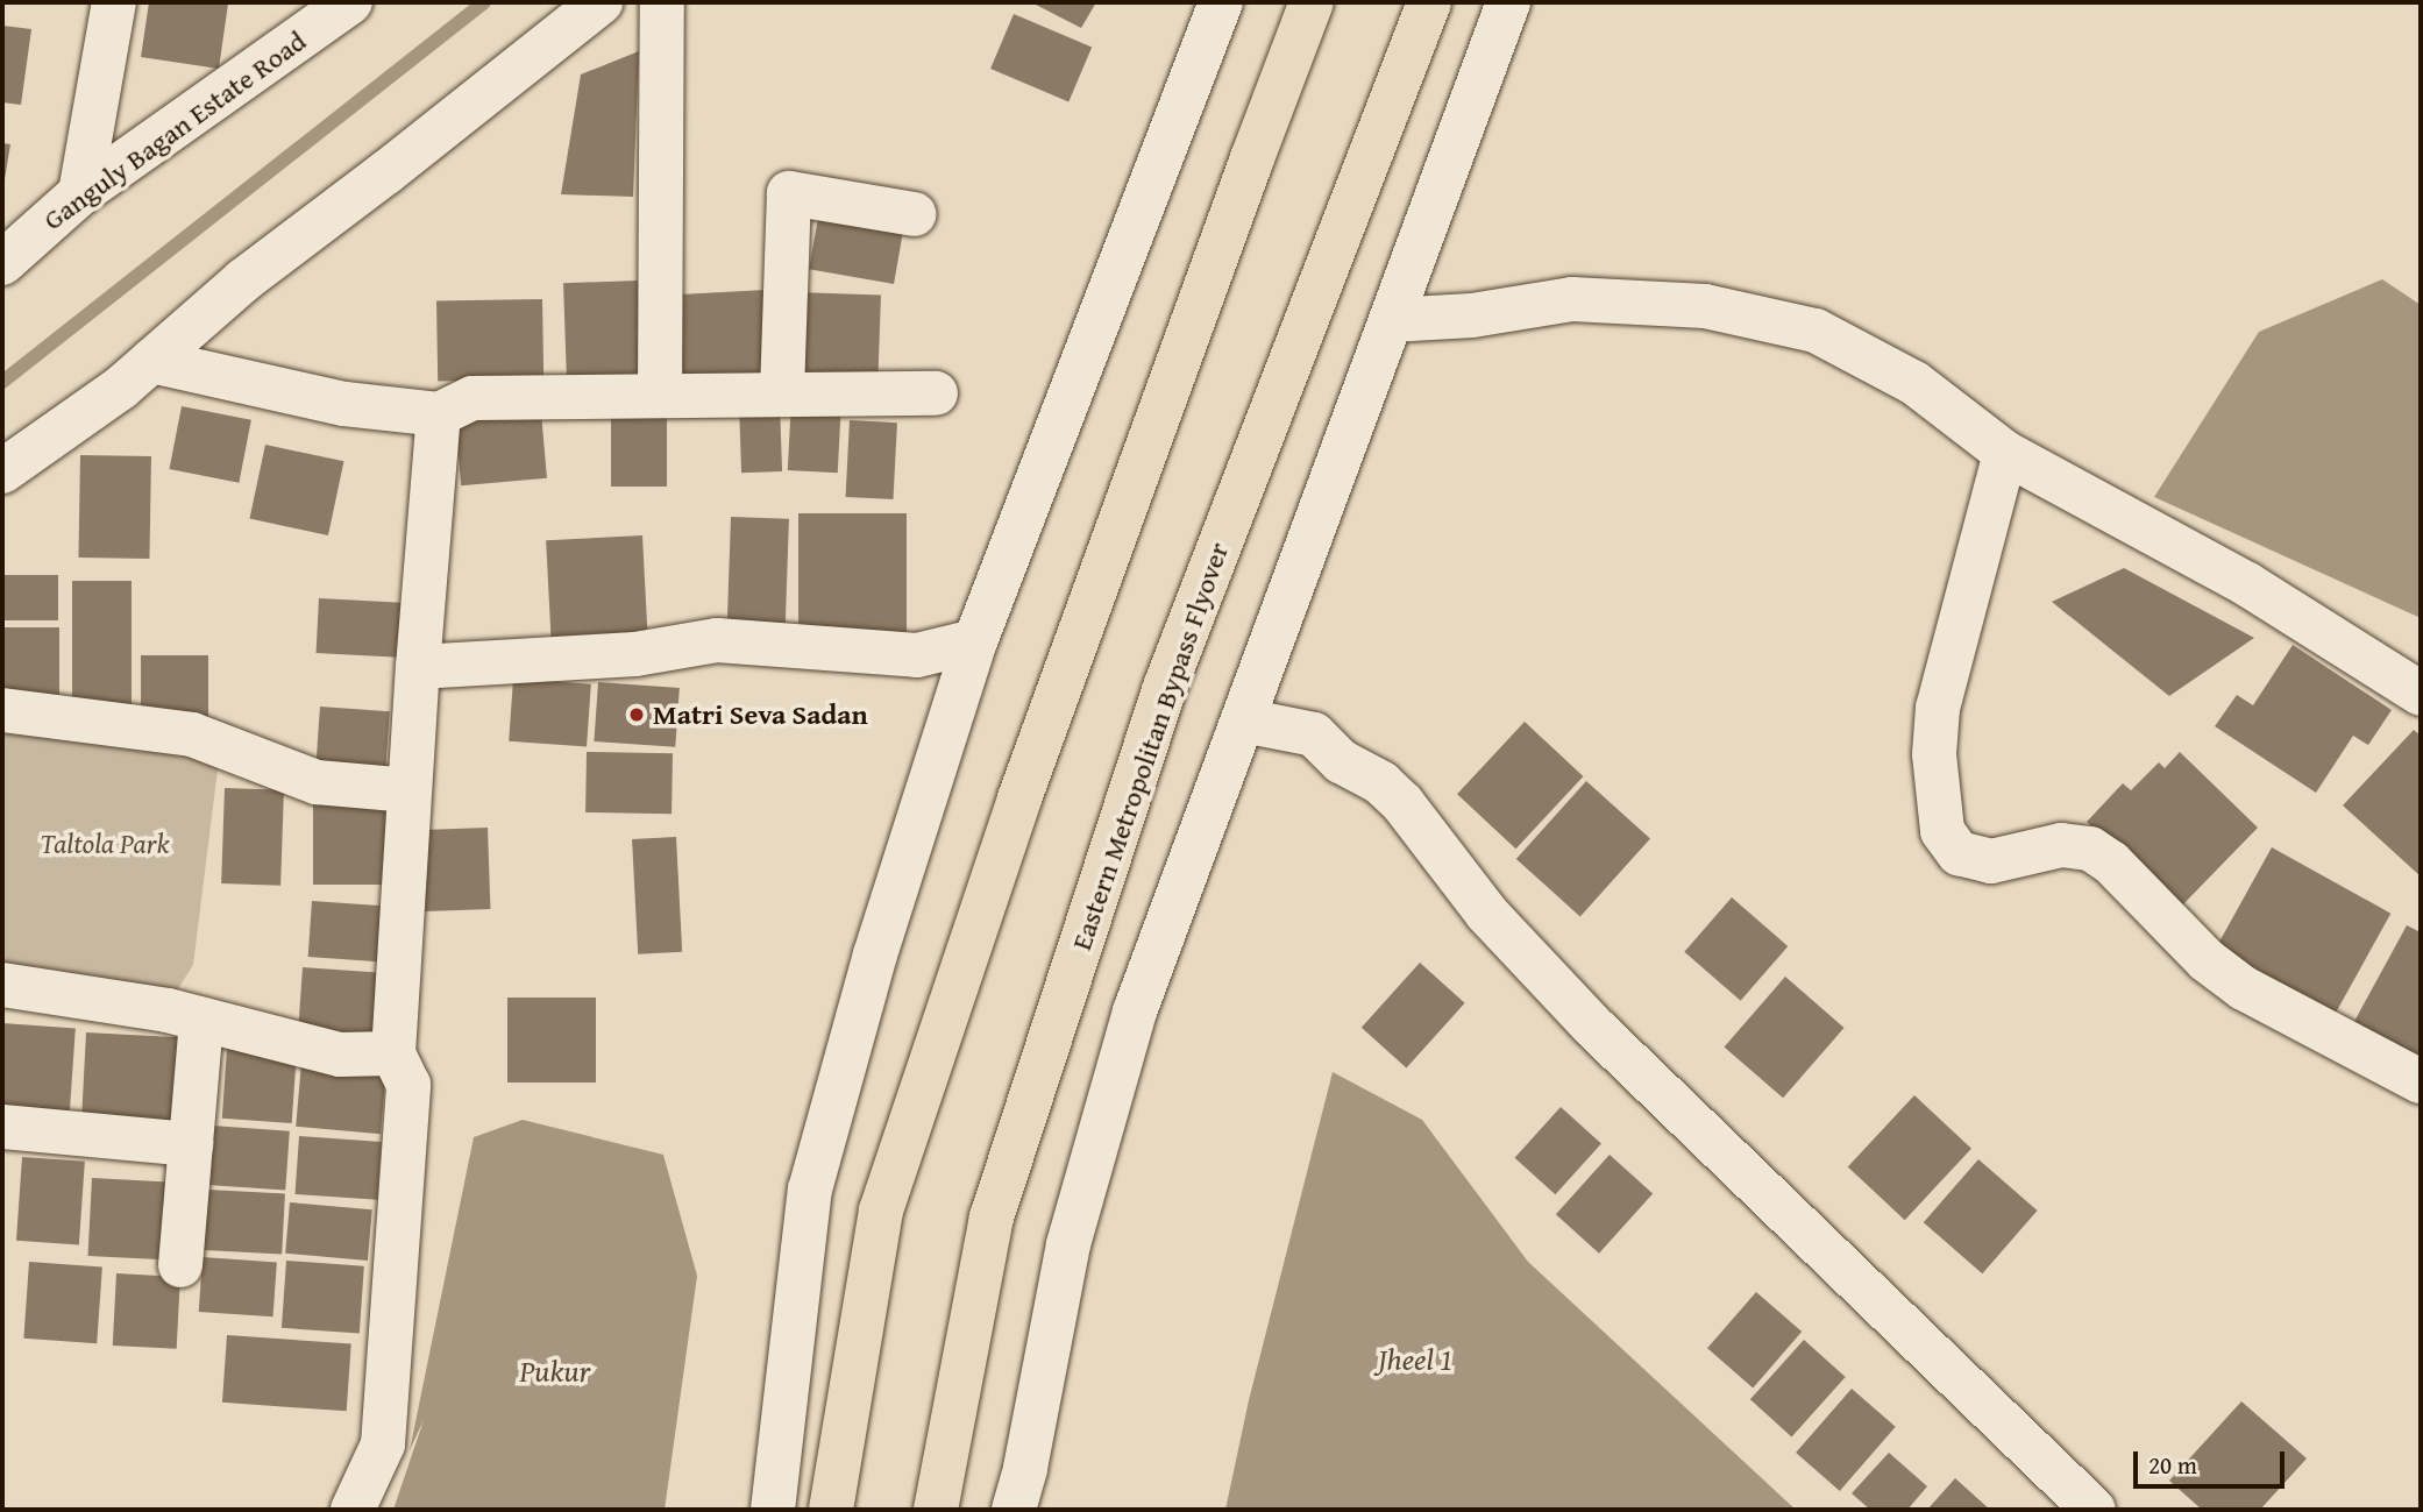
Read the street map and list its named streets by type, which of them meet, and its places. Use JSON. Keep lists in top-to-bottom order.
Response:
{
  "streets": {
    "main road": ["Eastern Metropolitan Bypass Flyover"],
    "street": ["Ganguly Bagan Estate Road"]
  },
  "water": ["Jheel 1", "Pukur"],
  "parks": ["Taltola Park"],
  "places": ["Matri Seva Sadan"],
  "scale_bar": "20 m"
}
